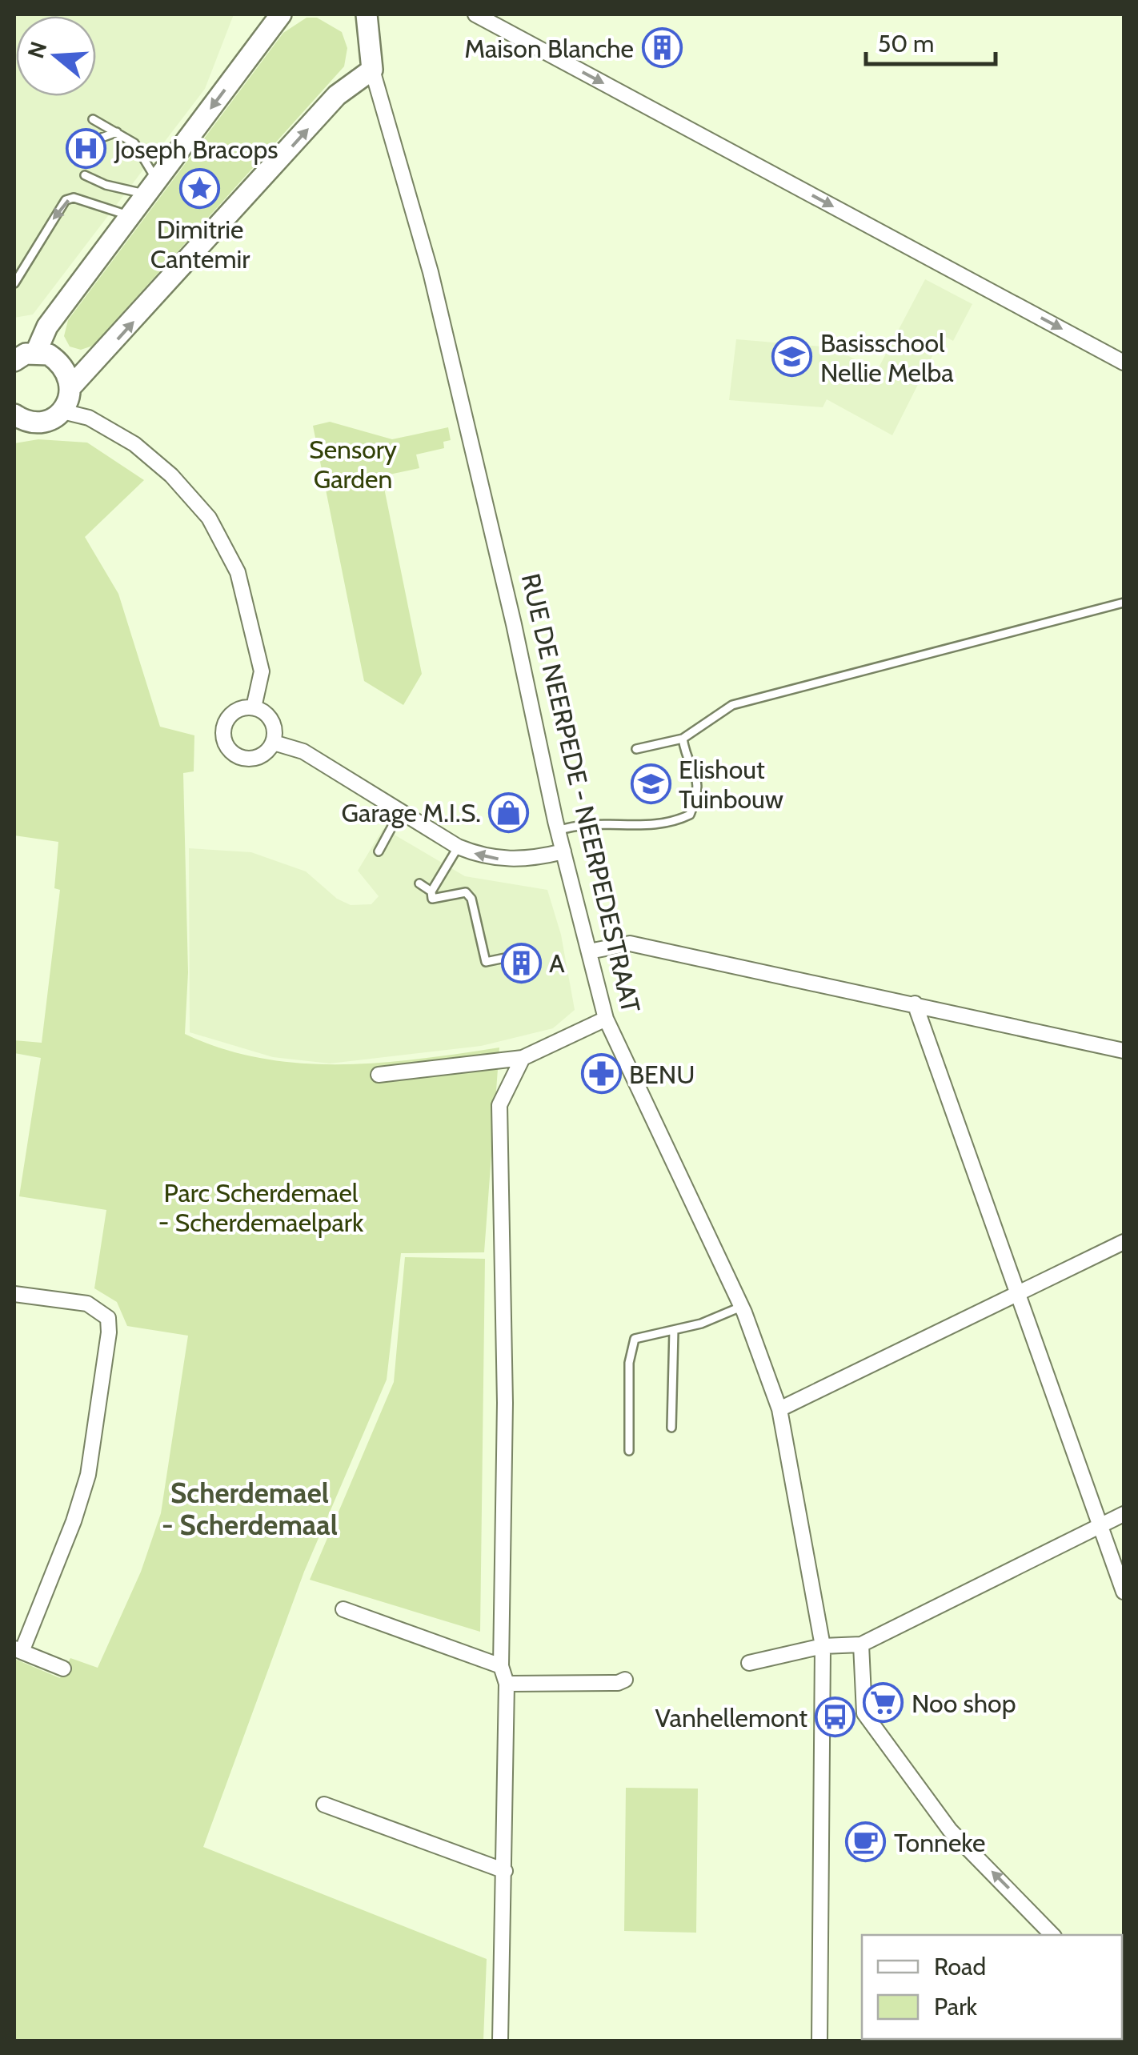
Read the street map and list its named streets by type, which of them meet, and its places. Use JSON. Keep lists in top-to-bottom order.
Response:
{
  "streets": {
    "street": ["RUE DE NEERPEDE - NEERPEDESTRAAT"]
  },
  "districts": ["Scherdemael - Scherdemaal"],
  "parks": ["Sensory Garden", "Parc Scherdemael - Scherdemaelpark"],
  "places": {
    "building": ["Maison Blanche", "A"],
    "hospital": ["Joseph Bracops"],
    "place": ["Dimitrie Cantemir"],
    "school or university": ["Basisschool Nellie Melba", "Elishout Tuinbouw"],
    "shop": ["Garage M.I.S."],
    "pharmacy": ["BENU"],
    "supermarket": ["Noo shop"],
    "bus stop": ["Vanhellemont"],
    "cafe": ["Tonneke"]
  },
  "legend": ["Road", "Park"],
  "scale_bar": "50 m",
  "north": "left"
}
